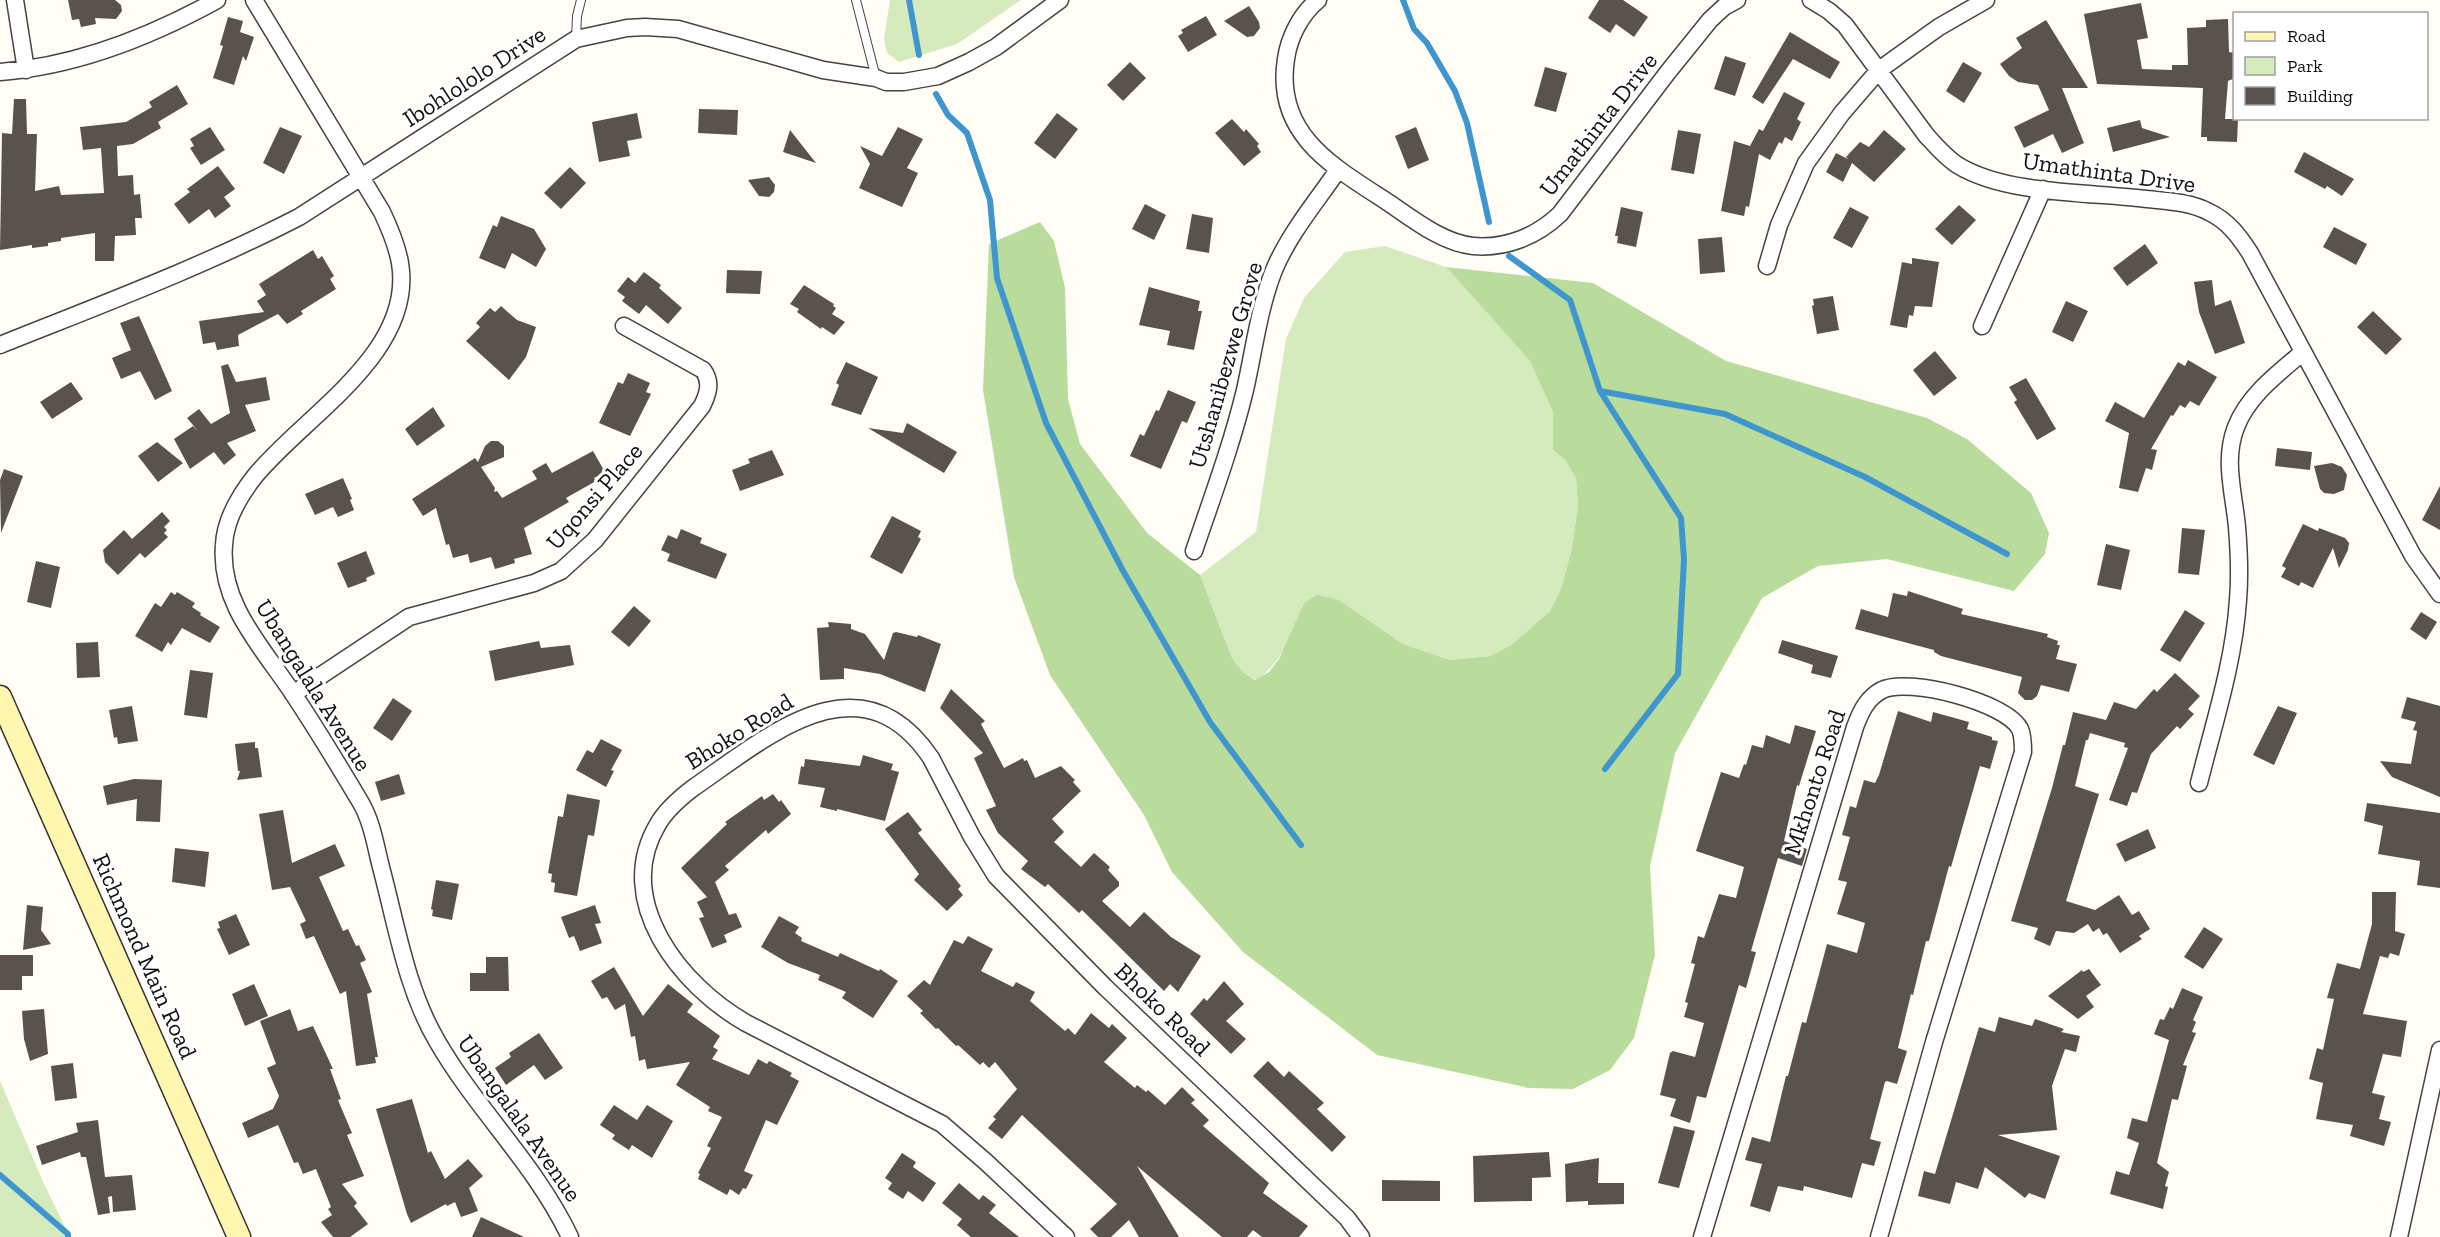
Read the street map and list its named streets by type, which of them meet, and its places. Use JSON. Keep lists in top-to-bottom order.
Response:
{
  "streets": {
    "main road": ["Richmond Main Road"],
    "street": [
      "Ibohlololo Drive",
      "Umathinta Drive",
      "Utshanibezwe Grove",
      "Uqonsi Place",
      "Ubangalala Avenue",
      "Bhoko Road",
      "Mkhonto Road"
    ]
  },
  "crossings": [
    ["Ibohlololo Drive", "Ubangalala Avenue"],
    ["Umathinta Drive", "Utshanibezwe Grove"],
    ["Uqonsi Place", "Ubangalala Avenue"]
  ],
  "legend": ["Road", "Park", "Building"]
}
